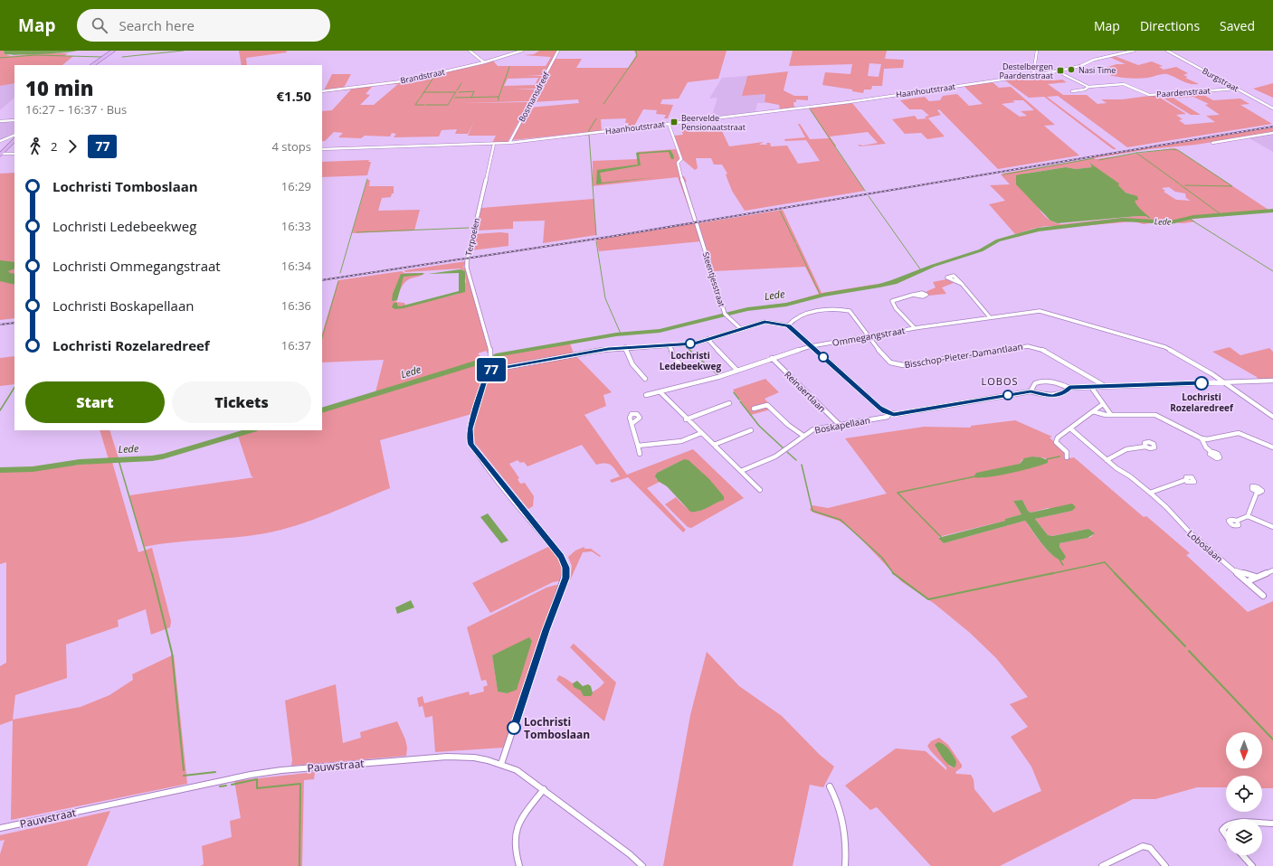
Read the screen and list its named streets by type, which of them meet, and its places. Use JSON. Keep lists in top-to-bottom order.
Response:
{
  "streets": {
    "street": [
      "Brandstraat",
      "Burgstraat",
      "Haanhoutstraat",
      "Paardenstraat",
      "Bosmansdreef",
      "Terpoelen",
      "Steentjesstraat",
      "Ommegangstraat",
      "Bisschop-Pieter-Damantlaan",
      "Reinaertlaan",
      "Boskapellaan",
      "Loboslaan",
      "Pauwstraat"
    ]
  },
  "crossings": [
    ["Burgstraat", "Paardenstraat"],
    ["Haanhoutstraat", "Paardenstraat"],
    ["Haanhoutstraat", "Bosmansdreef"],
    ["Haanhoutstraat", "Terpoelen"],
    ["Terpoelen", "Pauwstraat"],
    ["Ommegangstraat", "Bisschop-Pieter-Damantlaan"],
    ["Ommegangstraat", "Reinaertlaan"],
    ["Ommegangstraat", "Boskapellaan"],
    ["Bisschop-Pieter-Damantlaan", "Boskapellaan"],
    ["Reinaertlaan", "Boskapellaan"]
  ],
  "districts": ["LOBOS"],
  "water": ["Lede"],
  "places": {
    "other": [
      "Nasi Time",
      "Lochristi Ledebeekweg",
      "Lochristi Rozelaredreef",
      "Lochristi Tomboslaan"
    ],
    "transit": ["Destelbergen Paardenstraat", "Beervelde Pensionaatstraat"]
  },
  "lines": ["bus line 77"],
  "north": "bottom",
  "page": {
    "header": "Map",
    "search": "Search here",
    "nav": ["Map", "Directions", "Saved"],
    "on_map": "77",
    "heading": ["10 min", "16:27 – 16:37 · Bus", "€1.50"],
    "legs": ["2", "77", "4 stops"],
    "list": [
      {
        "name": "Lochristi Tomboslaan",
        "value": "16:29"
      },
      {
        "name": "Lochristi Ledebeekweg",
        "value": "16:33"
      },
      {
        "name": "Lochristi Ommegangstraat",
        "value": "16:34"
      },
      {
        "name": "Lochristi Boskapellaan",
        "value": "16:36"
      },
      {
        "name": "Lochristi Rozelaredreef",
        "value": "16:37"
      }
    ],
    "buttons": ["Start", "Tickets"]
  }
}
